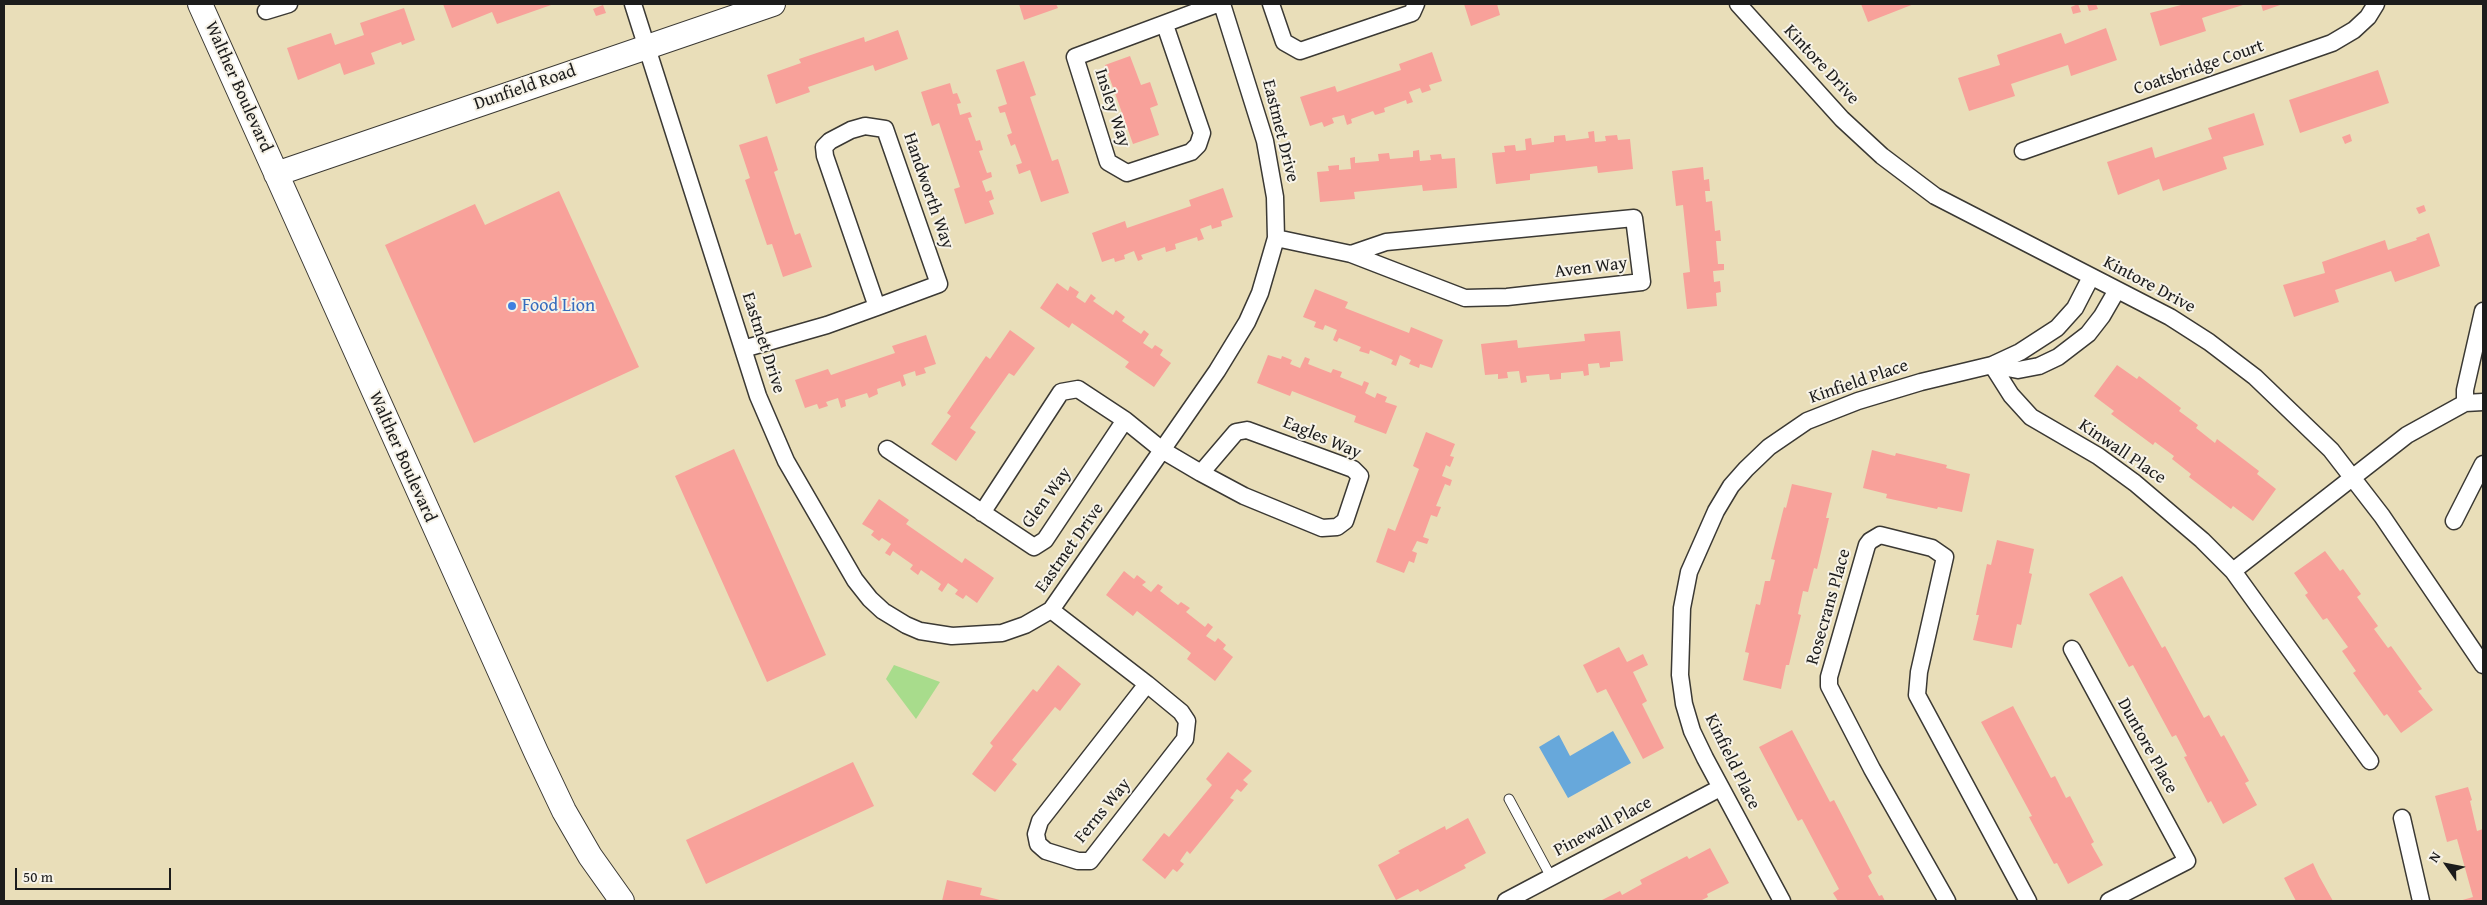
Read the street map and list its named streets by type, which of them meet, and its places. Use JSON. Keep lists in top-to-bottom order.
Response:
{
  "streets": {
    "main road": ["Walther Boulevard", "Dunfield Road"],
    "street": [
      "Kintore Drive",
      "Coatsbridge Court",
      "Insley Way",
      "Eastmet Drive",
      "Handworth Way",
      "Aven Way",
      "Kinfield Place",
      "Eagles Way",
      "Kinwall Place",
      "Glen Way",
      "Rosecrans Place",
      "Duntore Place",
      "Ferns Way",
      "Pinewall Place"
    ]
  },
  "crossings": [
    ["Kintore Drive", "Kinfield Place"],
    ["Walther Boulevard", "Dunfield Road"],
    ["Dunfield Road", "Eastmet Drive"],
    ["Eastmet Drive", "Handworth Way"],
    ["Eastmet Drive", "Aven Way"],
    ["Eastmet Drive", "Eagles Way"],
    ["Eastmet Drive", "Ferns Way"],
    ["Kinfield Place", "Kinwall Place"],
    ["Kinfield Place", "Pinewall Place"]
  ],
  "places": ["Food Lion"],
  "scale_bar": "50 m",
  "north": "top left"
}
